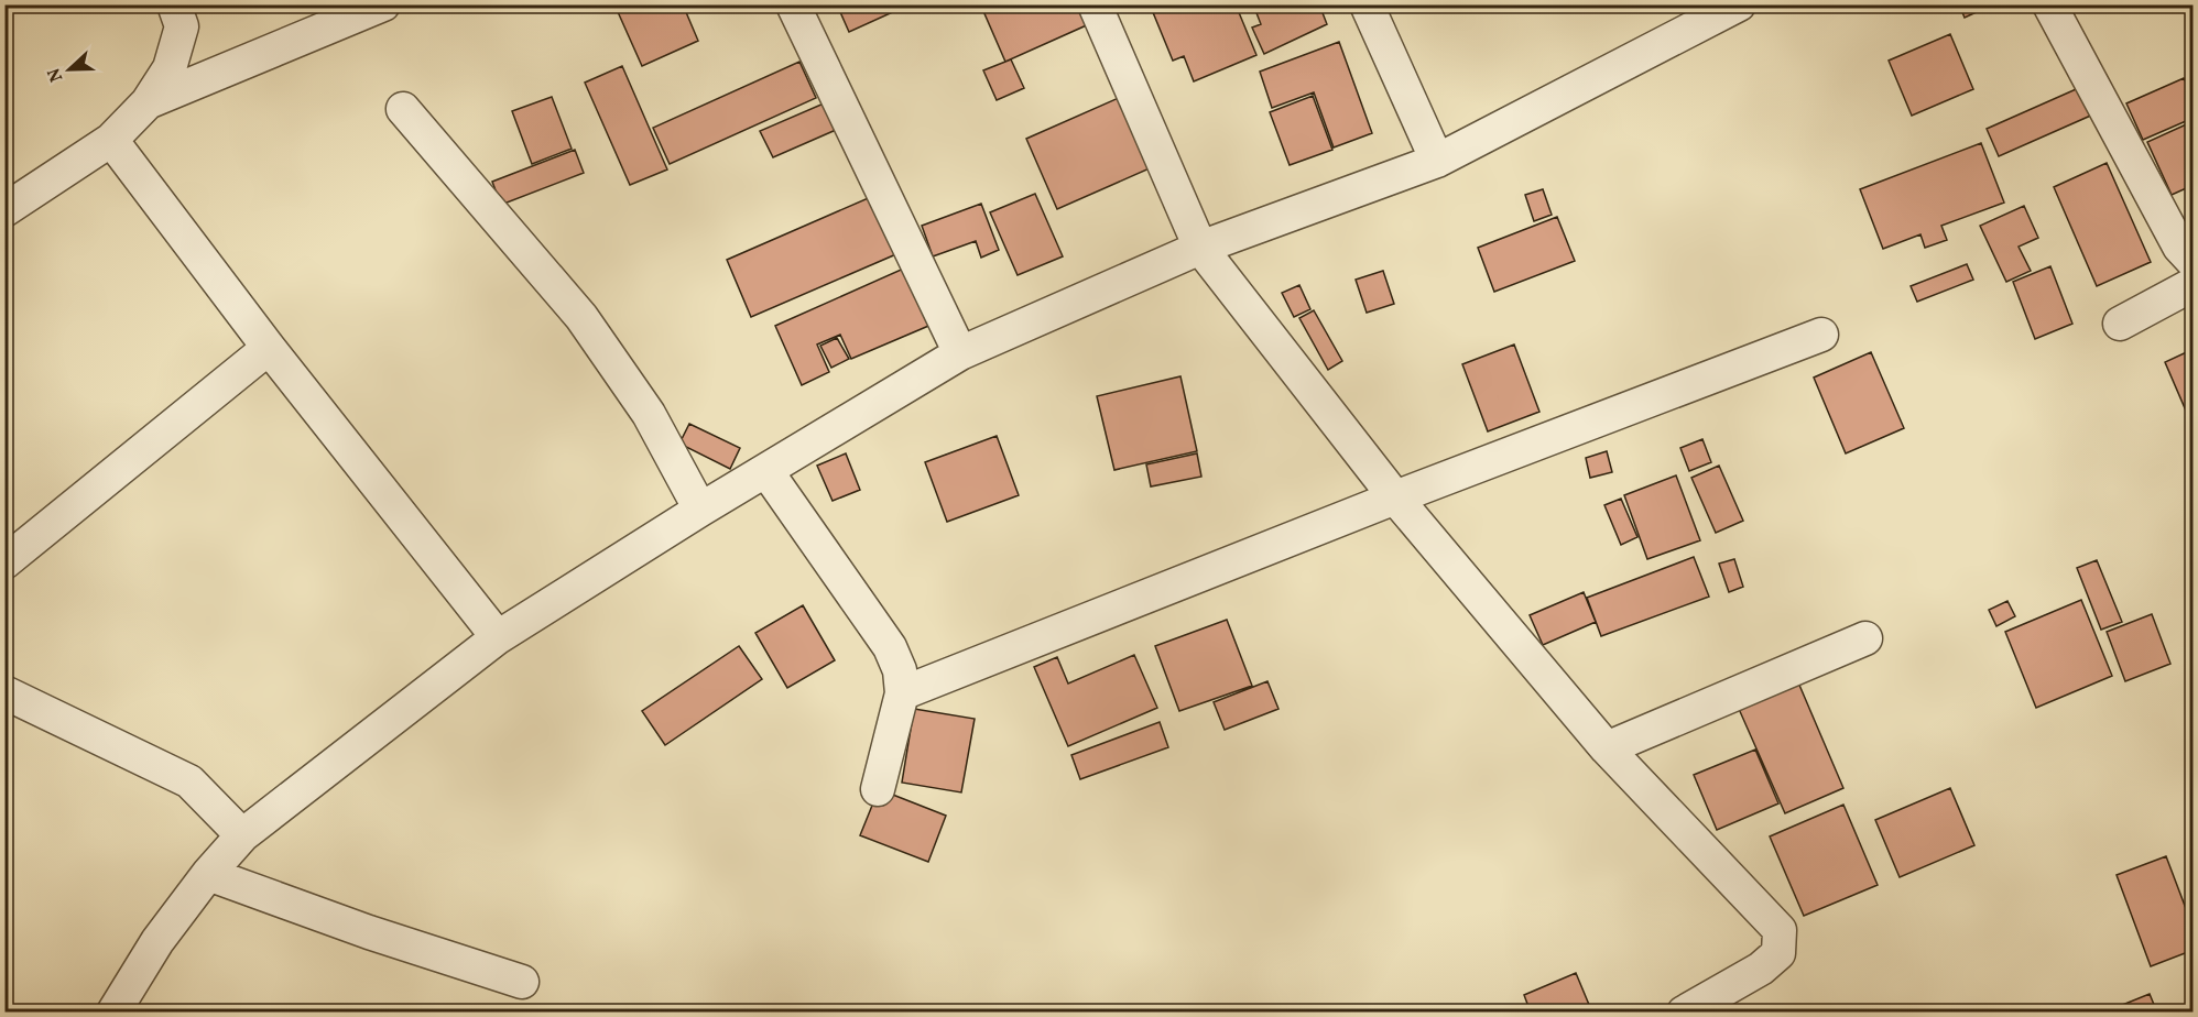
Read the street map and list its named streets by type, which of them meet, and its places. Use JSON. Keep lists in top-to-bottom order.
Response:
{
  "north": "left"
}
